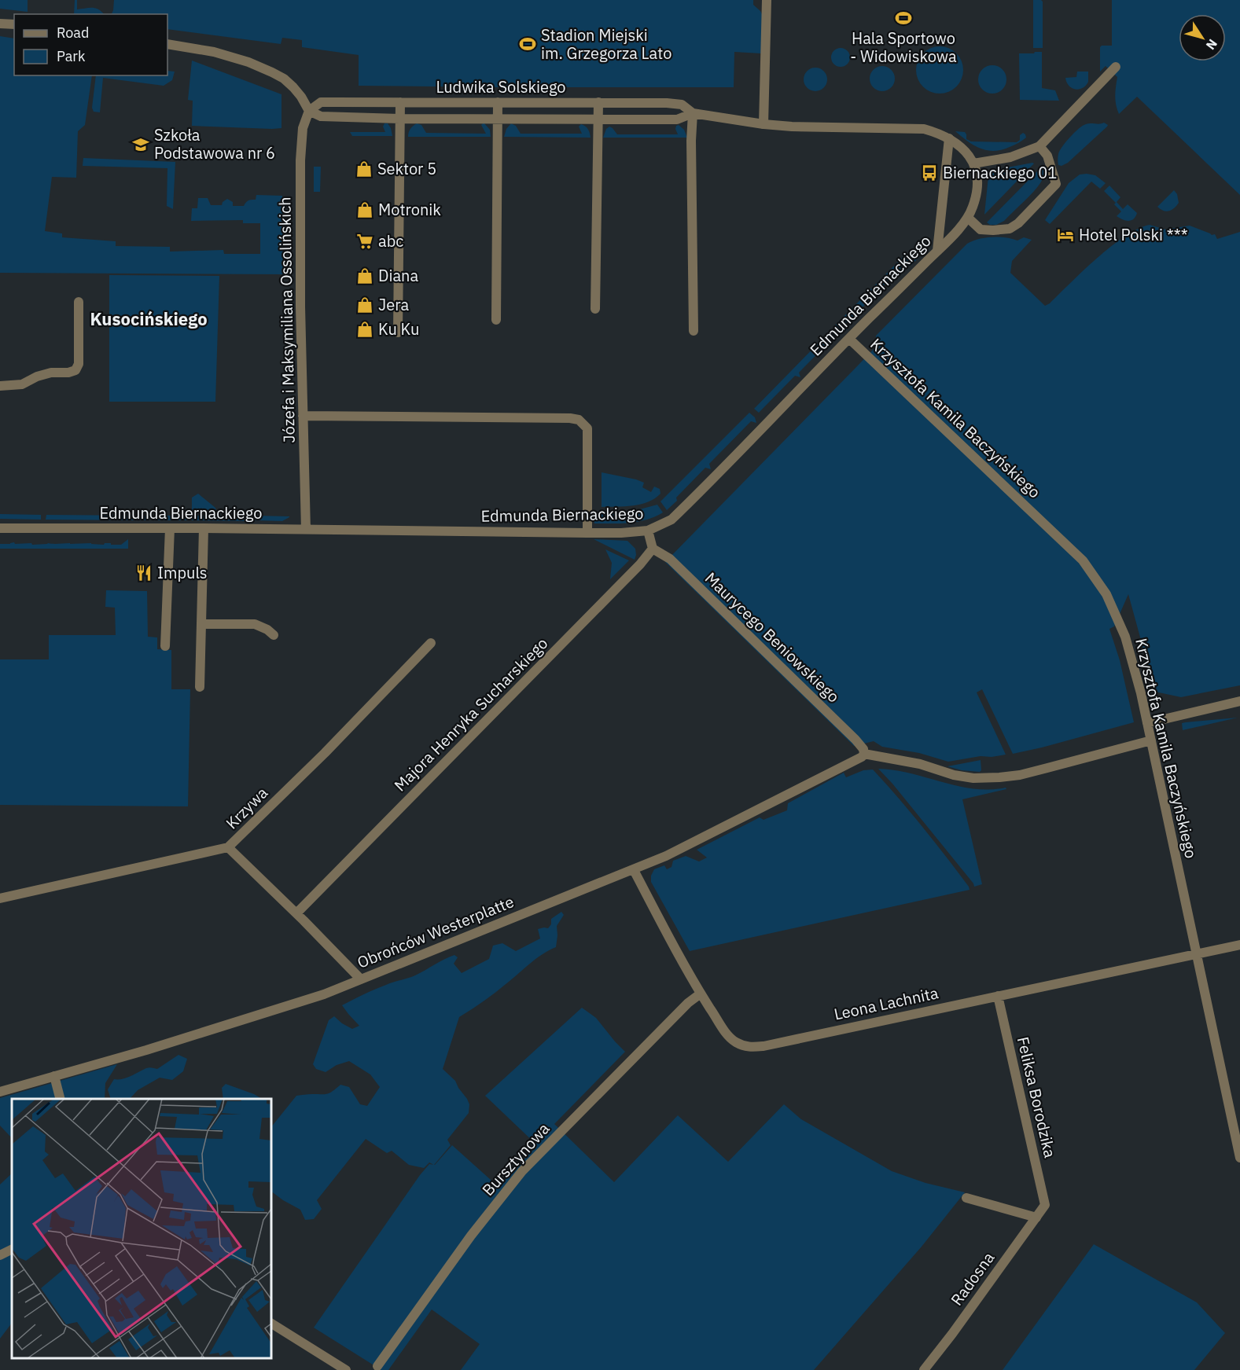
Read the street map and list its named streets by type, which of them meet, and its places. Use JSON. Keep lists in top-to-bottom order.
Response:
{
  "streets": {
    "street": [
      "Ludwika Solskiego",
      "Edmunda Biernackiego",
      "Józefa i Maksymiliana Ossolińskich",
      "Krzysztofa Kamila Baczyńskiego",
      "Maurycego Beniowskiego",
      "Majora Henryka Sucharskiego",
      "Krzywa",
      "Obrońców Westerplatte",
      "Leona Lachnita",
      "Feliksa Borodzika",
      "Bursztynowa",
      "Radosna"
    ]
  },
  "crossings": [
    ["Ludwika Solskiego", "Edmunda Biernackiego"],
    ["Ludwika Solskiego", "Józefa i Maksymiliana Ossolińskich"],
    ["Edmunda Biernackiego", "Józefa i Maksymiliana Ossolińskich"],
    ["Edmunda Biernackiego", "Krzysztofa Kamila Baczyńskiego"],
    ["Krzysztofa Kamila Baczyńskiego", "Leona Lachnita"],
    ["Maurycego Beniowskiego", "Majora Henryka Sucharskiego"],
    ["Maurycego Beniowskiego", "Obrońców Westerplatte"],
    ["Obrońców Westerplatte", "Leona Lachnita"],
    ["Leona Lachnita", "Feliksa Borodzika"],
    ["Leona Lachnita", "Bursztynowa"],
    ["Feliksa Borodzika", "Radosna"]
  ],
  "districts": ["Kusocińskiego"],
  "places": {
    "sports": ["Hala Sportowo - Widowiskowa", "Stadion Miejski im. Grzegorza Lato"],
    "school or university": ["Szkoła Podstawowa nr 6"],
    "shop": [
      "Sektor 5",
      "Motronik",
      "Diana",
      "Jera",
      "Ku Ku"
    ],
    "bus stop": ["Biernackiego 01"],
    "hotel": ["Hotel Polski ***"],
    "supermarket": ["abc"],
    "restaurant": ["Impuls"]
  },
  "legend": ["Road", "Park"],
  "north": "bottom right"
}
